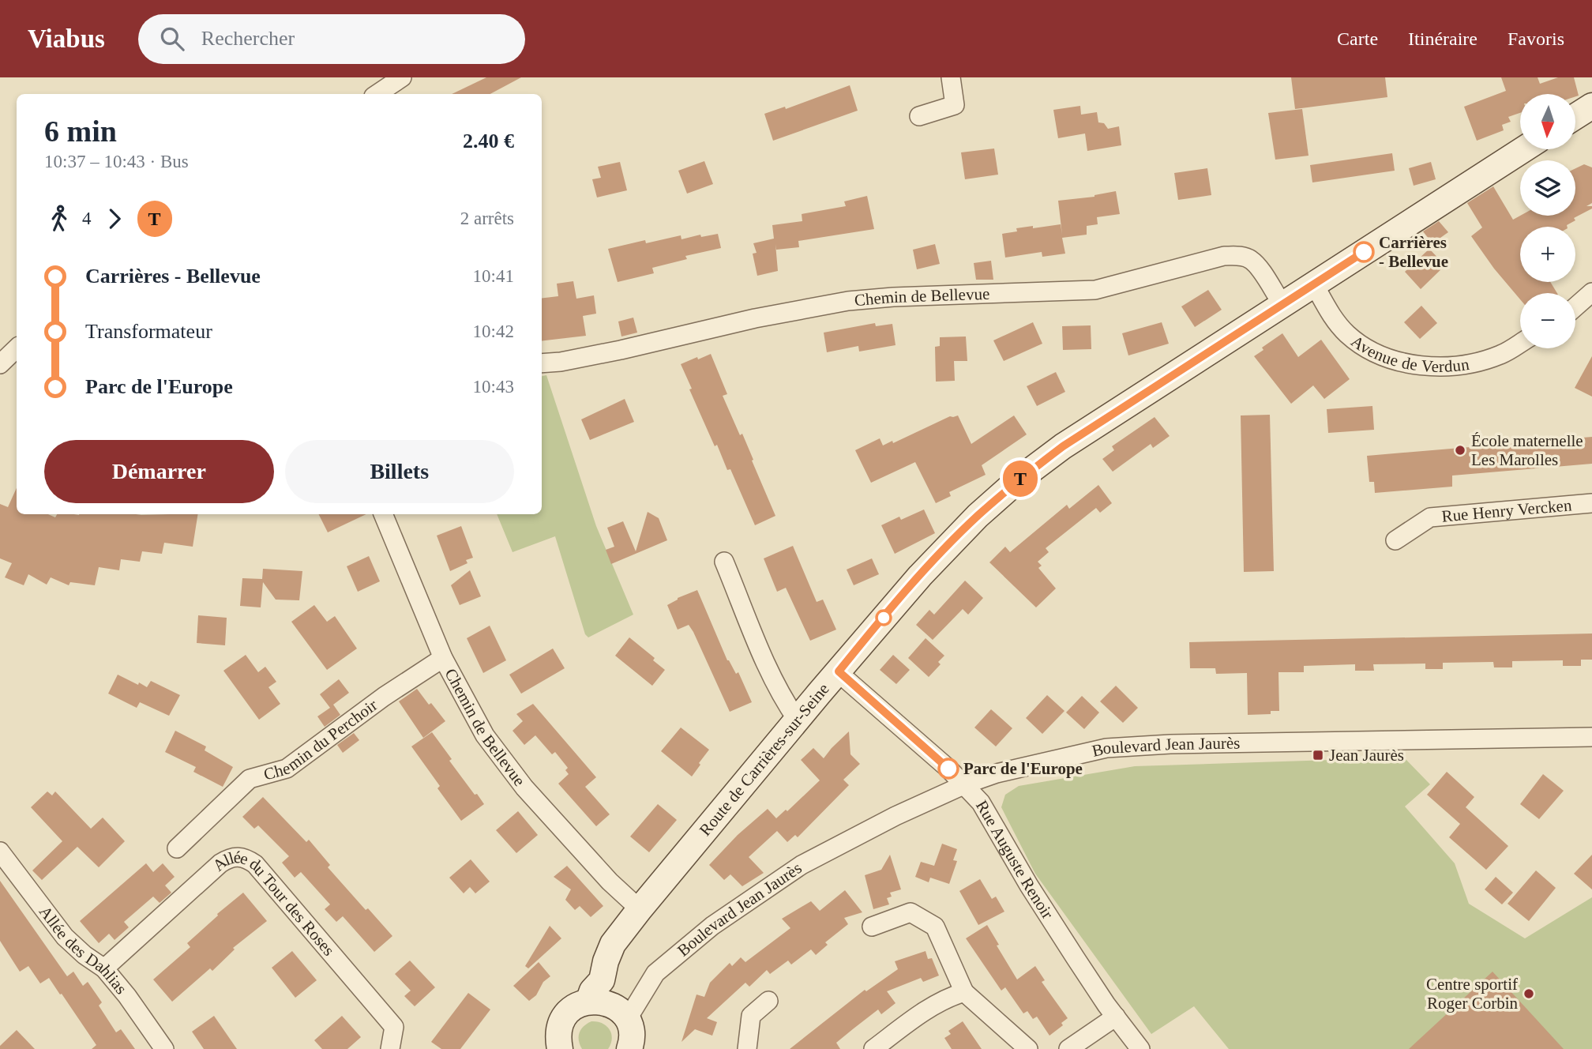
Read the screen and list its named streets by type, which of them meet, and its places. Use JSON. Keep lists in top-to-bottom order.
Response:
{
  "streets": {
    "street": [
      "Chemin de Bellevue",
      "Avenue de Verdun",
      "Rue Henry Vercken",
      "Chemin du Perchoir",
      "Boulevard Jean Jaurès",
      "Route de Carrières-sur-Seine",
      "Rue Auguste Renoir",
      "Allée du Tour des Roses",
      "Allée des Dahlias"
    ]
  },
  "crossings": [
    ["Chemin de Bellevue", "Chemin du Perchoir"],
    ["Chemin de Bellevue", "Route de Carrières-sur-Seine"],
    ["Avenue de Verdun", "Route de Carrières-sur-Seine"],
    ["Boulevard Jean Jaurès", "Rue Auguste Renoir"],
    ["Route de Carrières-sur-Seine", "Rue Auguste Renoir"],
    ["Allée du Tour des Roses", "Allée des Dahlias"]
  ],
  "places": {
    "other": [
      "Carrières - Bellevue",
      "École maternelle Les Marolles",
      "Parc de l'Europe",
      "Centre sportif Roger Corbin"
    ],
    "transit": ["Jean Jaurès"]
  },
  "lines": ["bus line T"],
  "north": "bottom",
  "page": {
    "header": "Viabus",
    "search": "Rechercher",
    "nav": ["Carte", "Itinéraire", "Favoris"],
    "on_map": "T",
    "map_buttons": ["+", "−"],
    "heading": ["6 min", "10:37 – 10:43 · Bus", "2.40 €"],
    "legs": ["4", "T", "2 arrêts"],
    "list": [
      {
        "name": "Carrières - Bellevue",
        "value": "10:41"
      },
      {
        "name": "Transformateur",
        "value": "10:42"
      },
      {
        "name": "Parc de l'Europe",
        "value": "10:43"
      }
    ],
    "buttons": ["Démarrer", "Billets"]
  }
}
